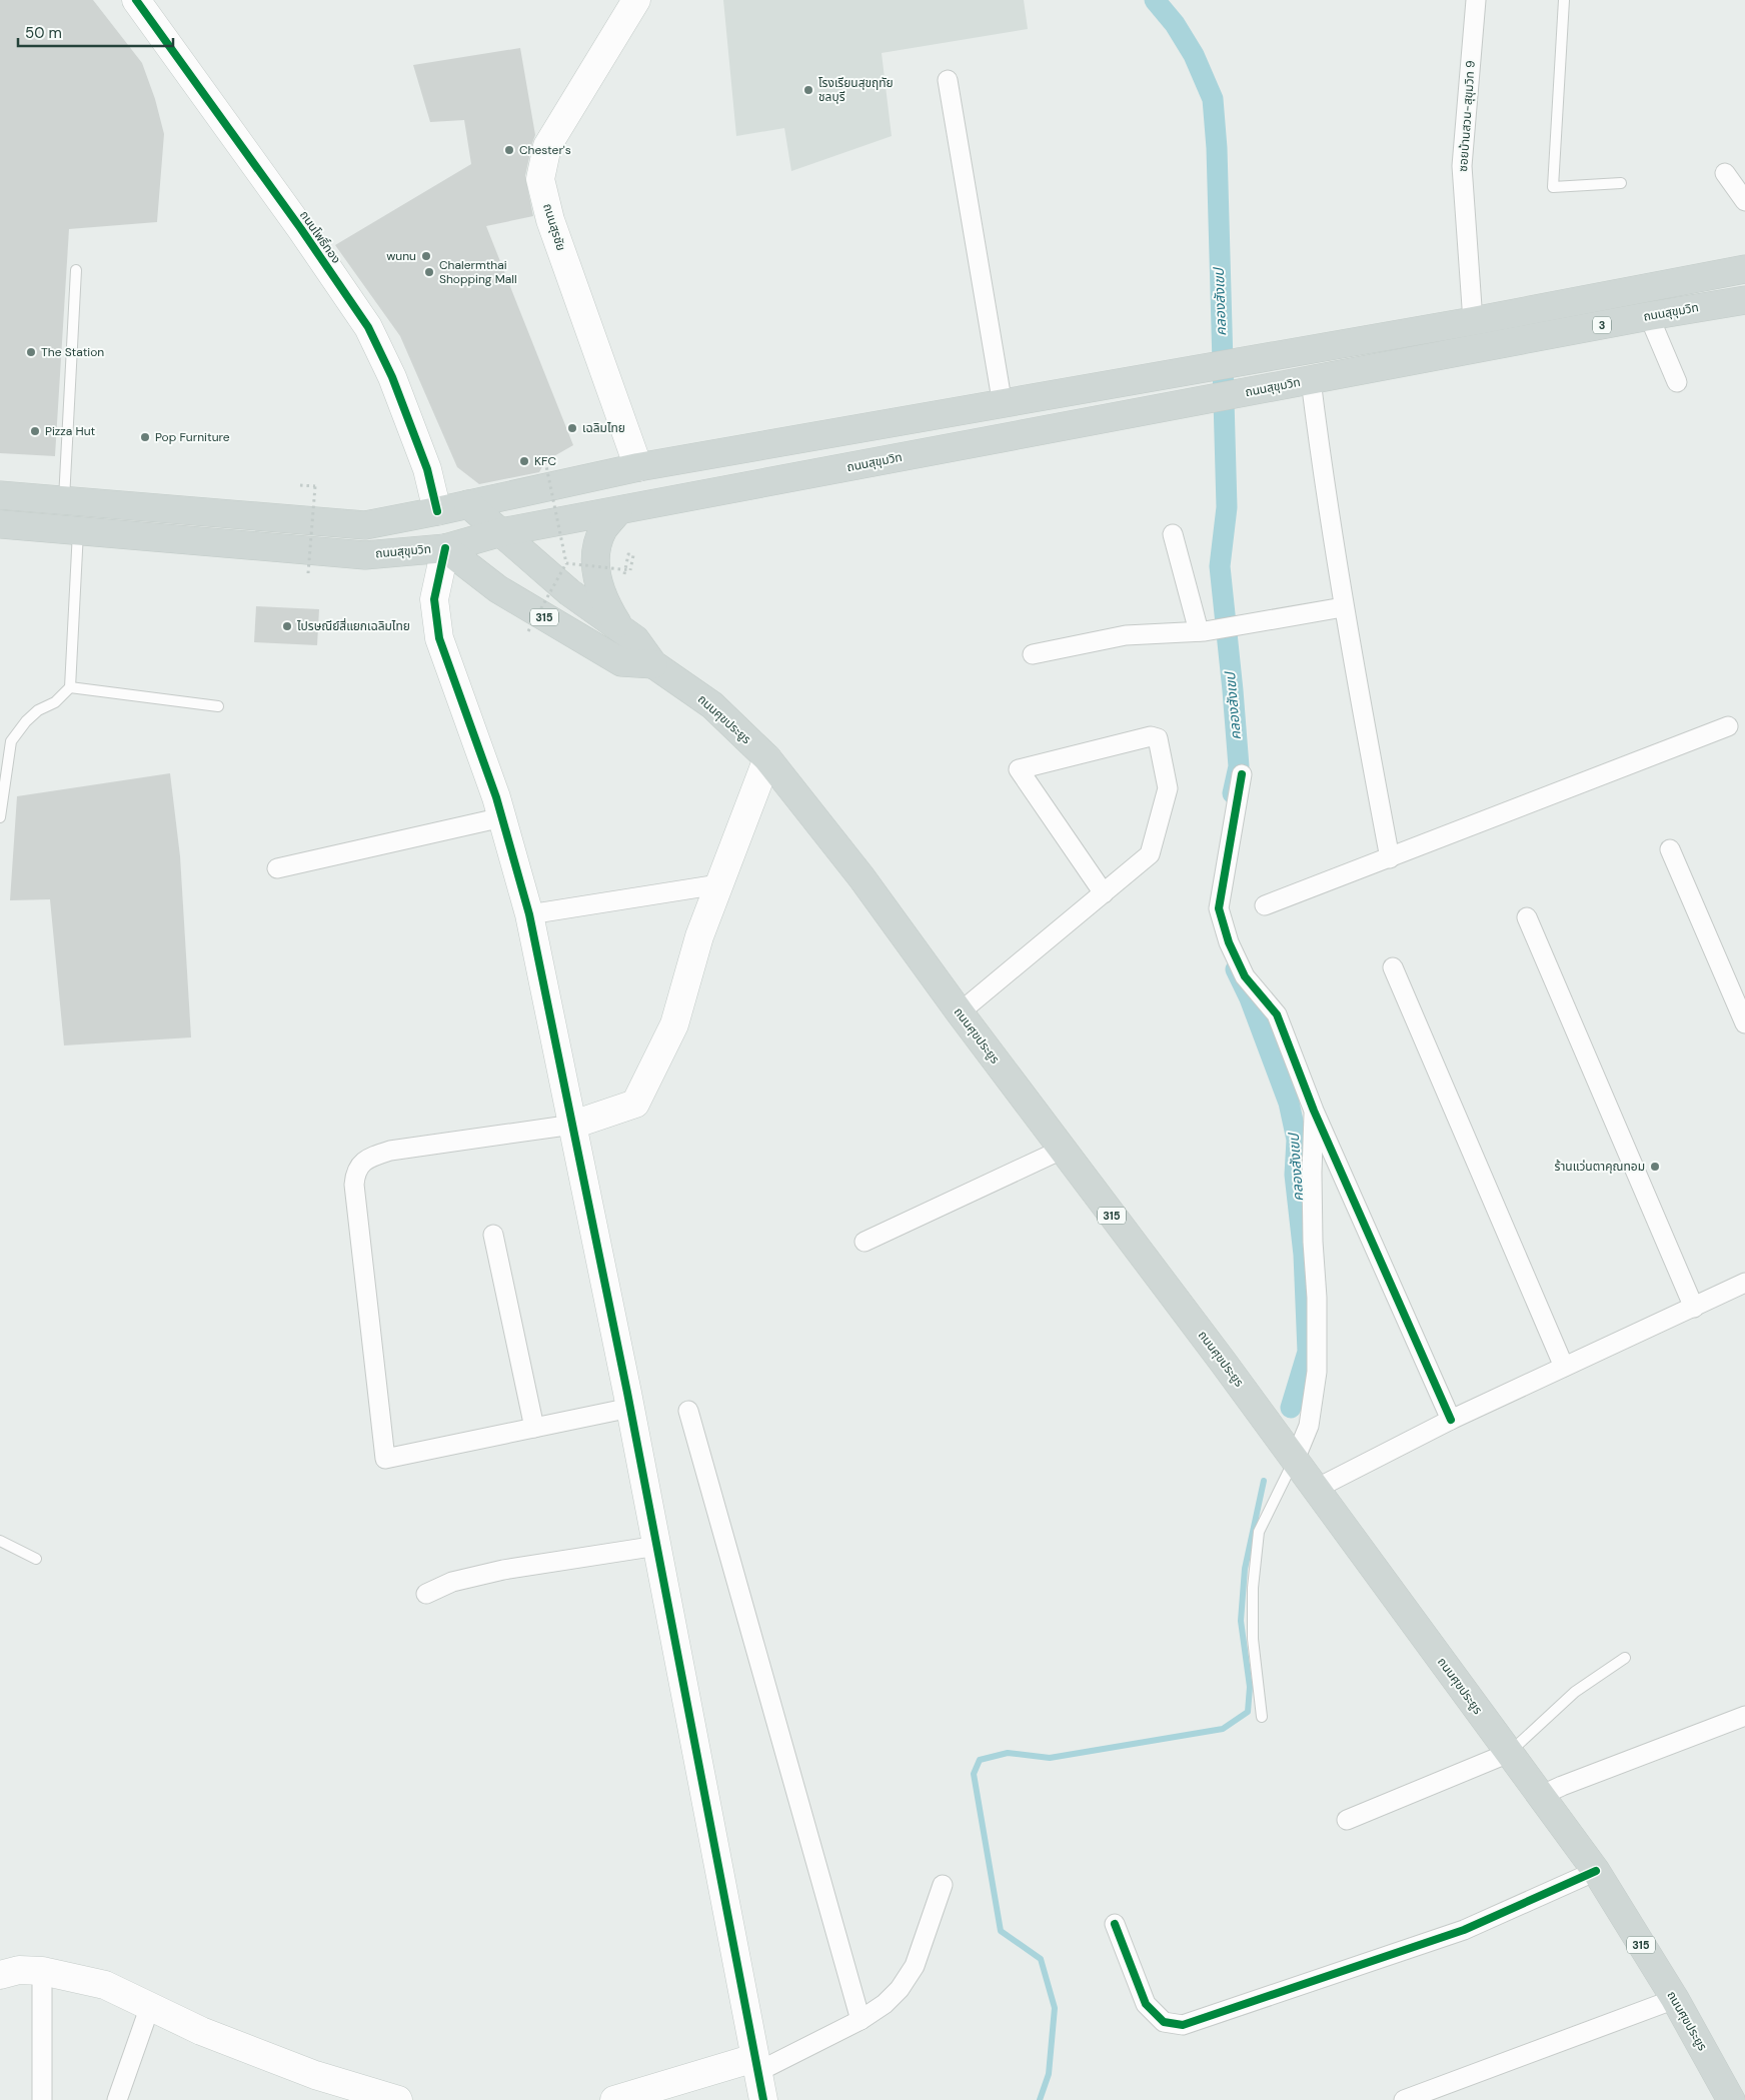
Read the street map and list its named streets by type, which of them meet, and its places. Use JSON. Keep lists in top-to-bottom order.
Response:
{
  "streets": {
    "main road": [
      "ถนนสุขุมวิท",
      "3",
      "315",
      "ถนนศุขประยูร"
    ],
    "street": ["ซอยบ้านสวน-สุขุมวิท 9", "ถนนสุรชัย", "ถนนโพธิ์ทอง"]
  },
  "crossings": [
    ["ซอยบ้านสวน-สุขุมวิท 9", "3"],
    ["ถนนสุขุมวิท", "315"],
    ["ถนนสุขุมวิท", "ถนนศุขประยูร"],
    ["315", "ถนนศุขประยูร"]
  ],
  "water": ["คลองสังเขป"],
  "places": [
    "โรงเรียนสุขฤทัย ชลบุรี",
    "Chester's",
    "wunu",
    "Chalermthai Shopping Mall",
    "The Station",
    "เฉลิมไทย",
    "Pizza Hut",
    "Pop Furniture",
    "KFC",
    "ไปรษณีย์สี่แยกเฉลิมไทย",
    "ร้านแว่นตาคุณทอม"
  ],
  "scale_bar": "50 m"
}
